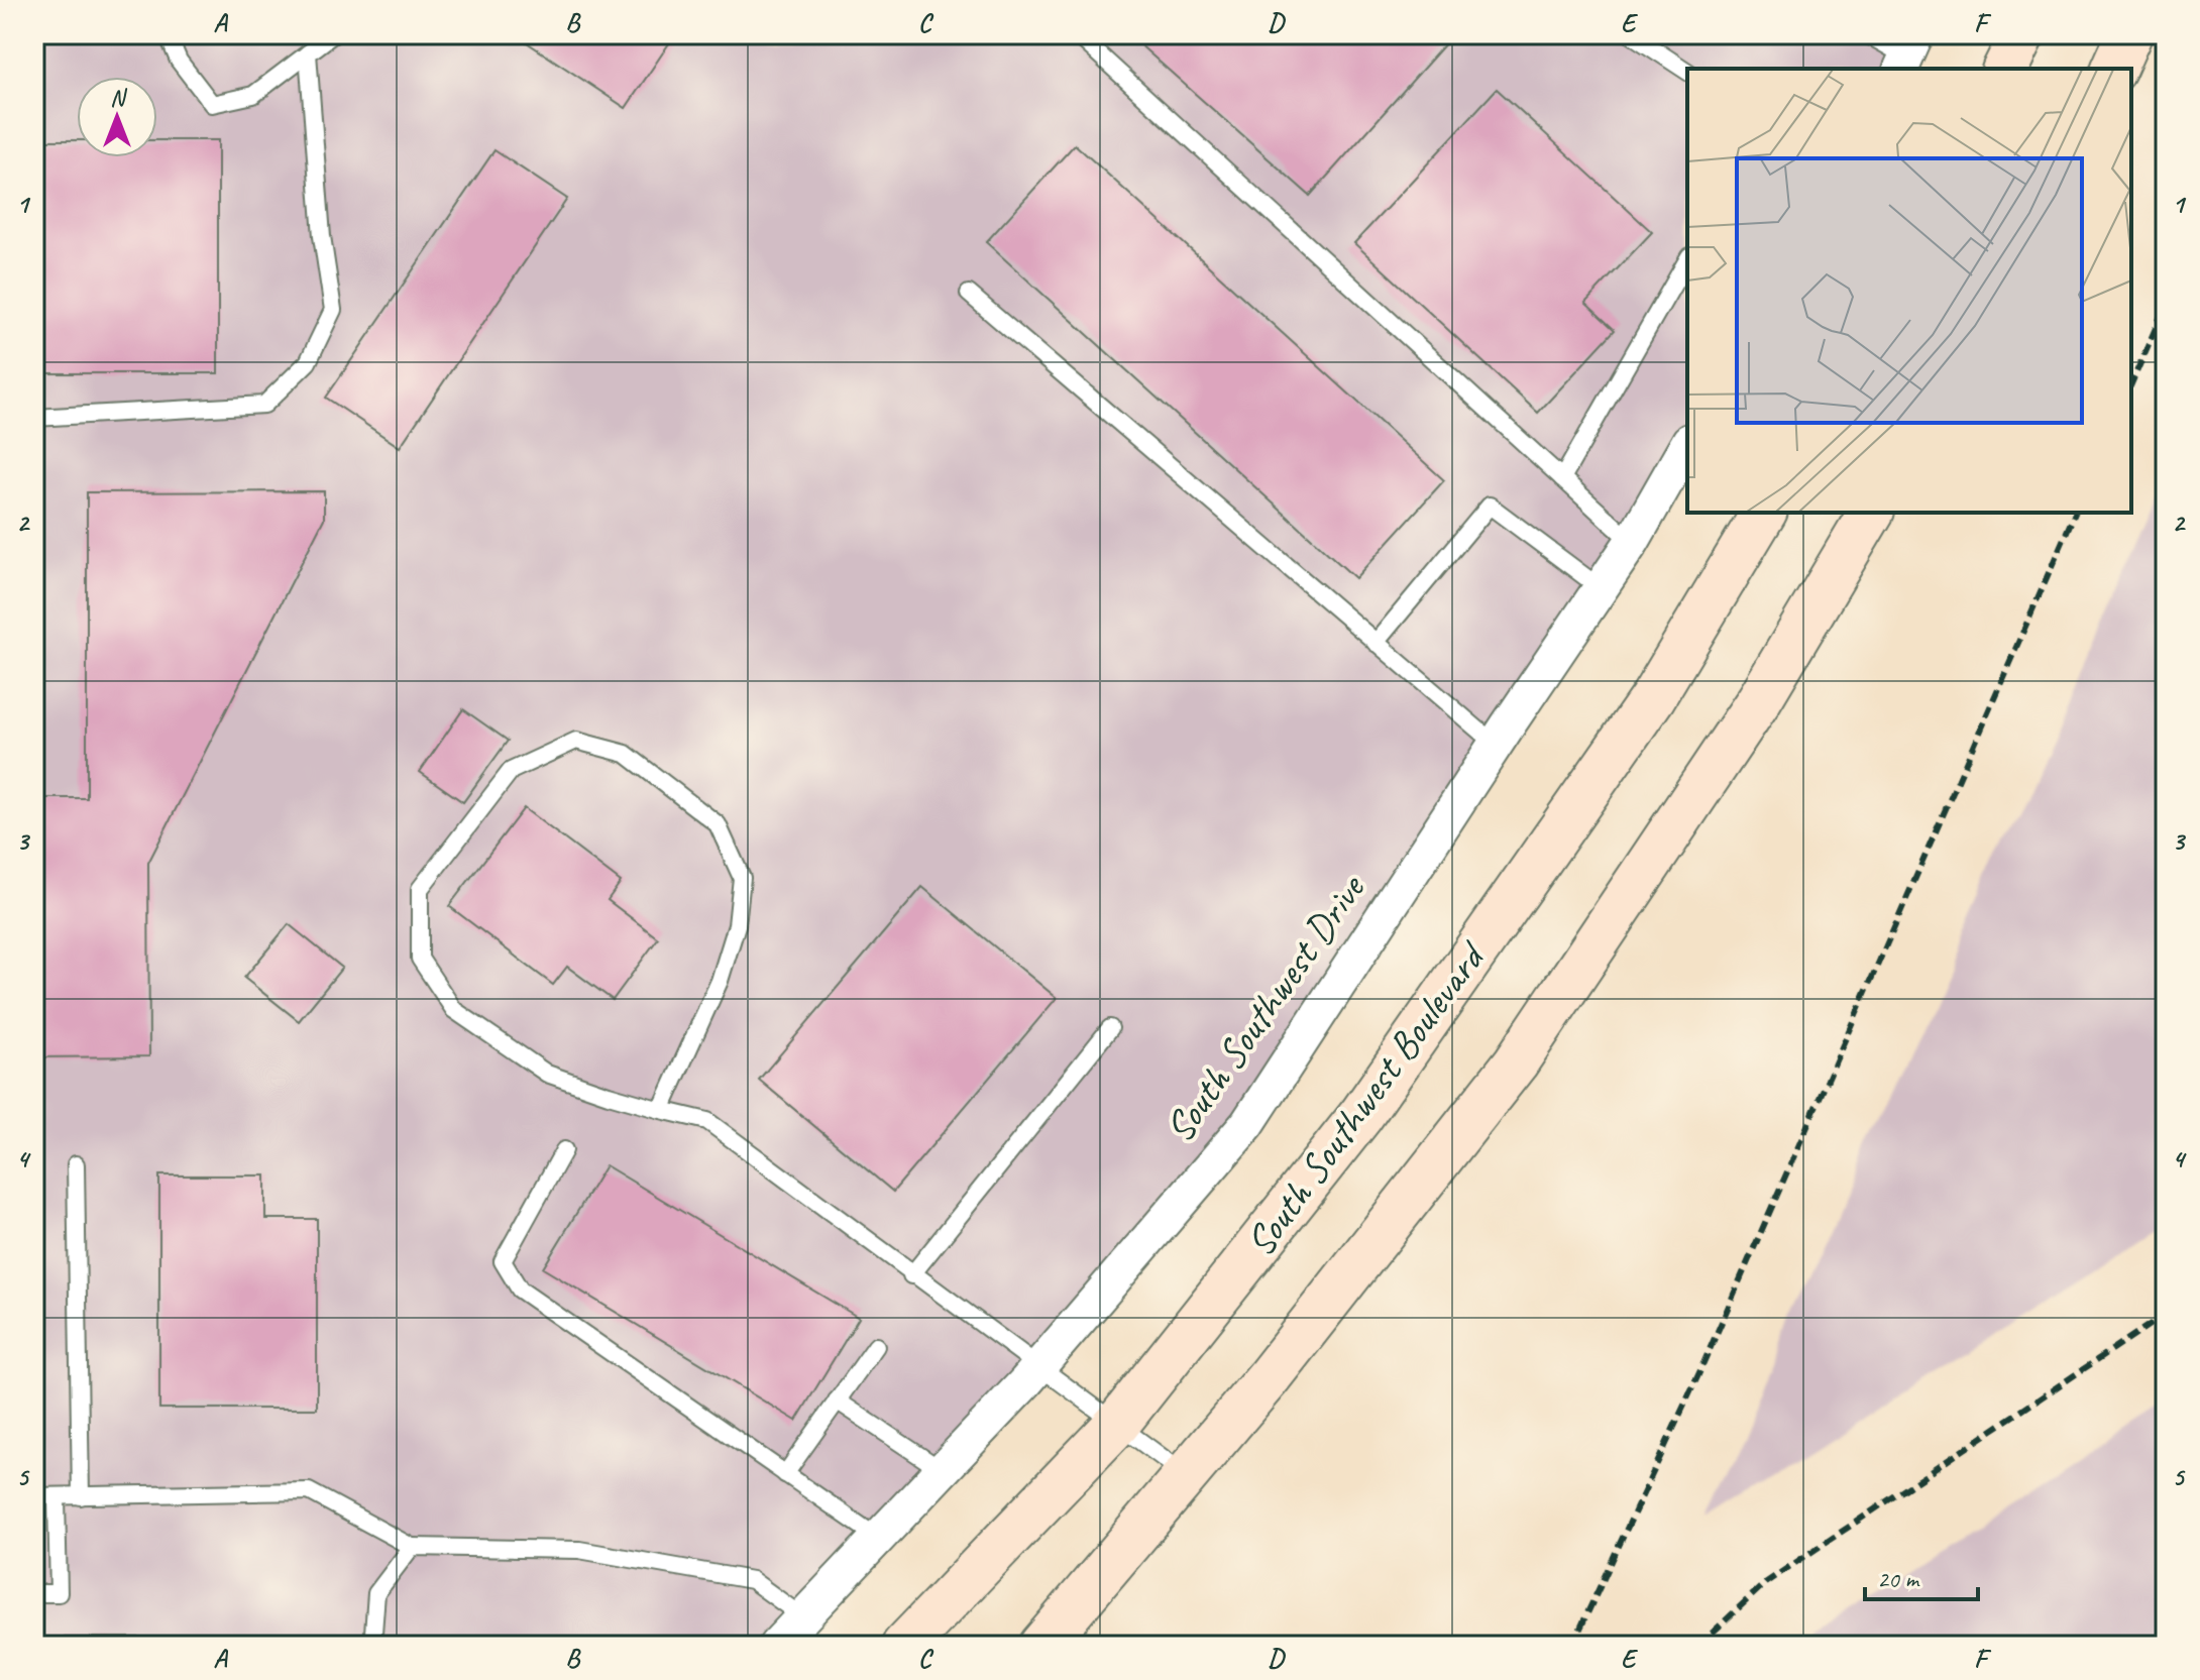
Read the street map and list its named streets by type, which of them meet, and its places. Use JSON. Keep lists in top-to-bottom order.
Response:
{
  "streets": {
    "main road": ["South Southwest Boulevard"],
    "street": ["South Southwest Drive"]
  },
  "scale_bar": "20 m",
  "north": "top",
  "grid": {
    "columns": [
      "A",
      "B",
      "C",
      "D",
      "E",
      "F"
    ],
    "rows": [
      "1",
      "2",
      "3",
      "4",
      "5"
    ]
  }
}
